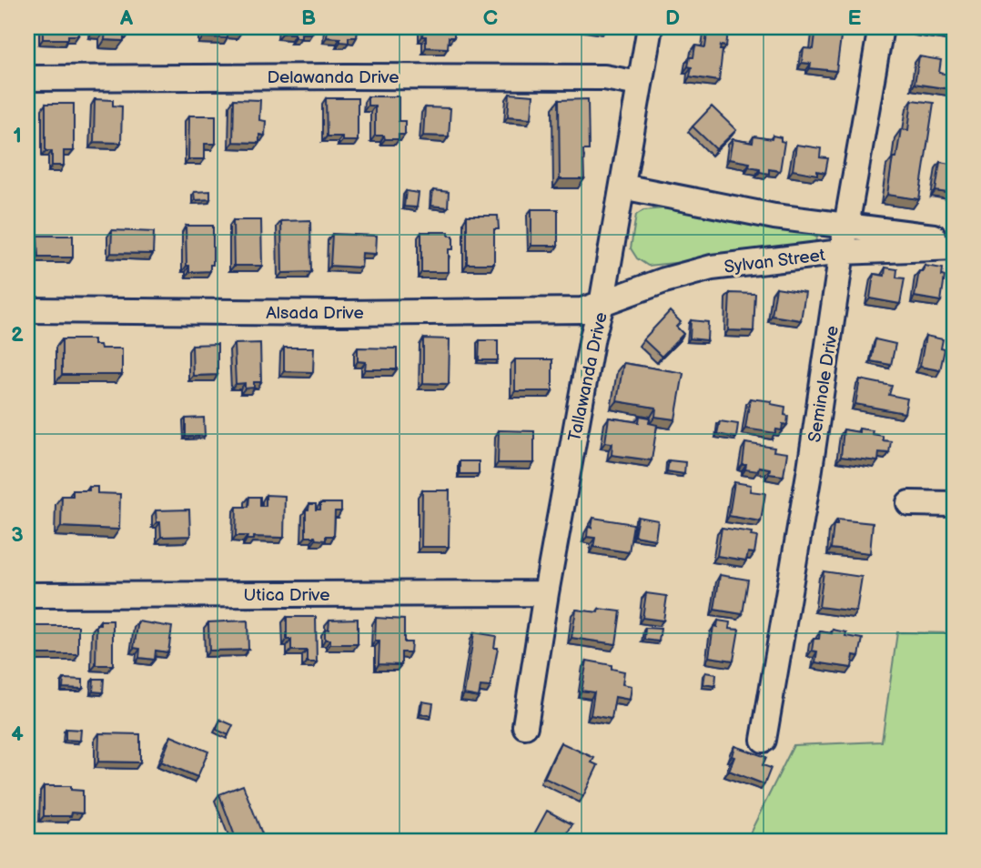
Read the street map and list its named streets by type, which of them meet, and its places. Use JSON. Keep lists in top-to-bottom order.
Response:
{
  "streets": {
    "street": [
      "Delawanda Drive",
      "Sylvan Street",
      "Alsada Drive",
      "Tallawanda Drive",
      "Seminole Drive",
      "Utica Drive"
    ]
  },
  "crossings": [
    ["Delawanda Drive", "Tallawanda Drive"],
    ["Sylvan Street", "Alsada Drive"],
    ["Sylvan Street", "Tallawanda Drive"],
    ["Sylvan Street", "Seminole Drive"],
    ["Alsada Drive", "Tallawanda Drive"],
    ["Tallawanda Drive", "Utica Drive"]
  ],
  "grid": {
    "columns": [
      "A",
      "B",
      "C",
      "D",
      "E"
    ],
    "rows": [
      "1",
      "2",
      "3",
      "4"
    ]
  }
}
